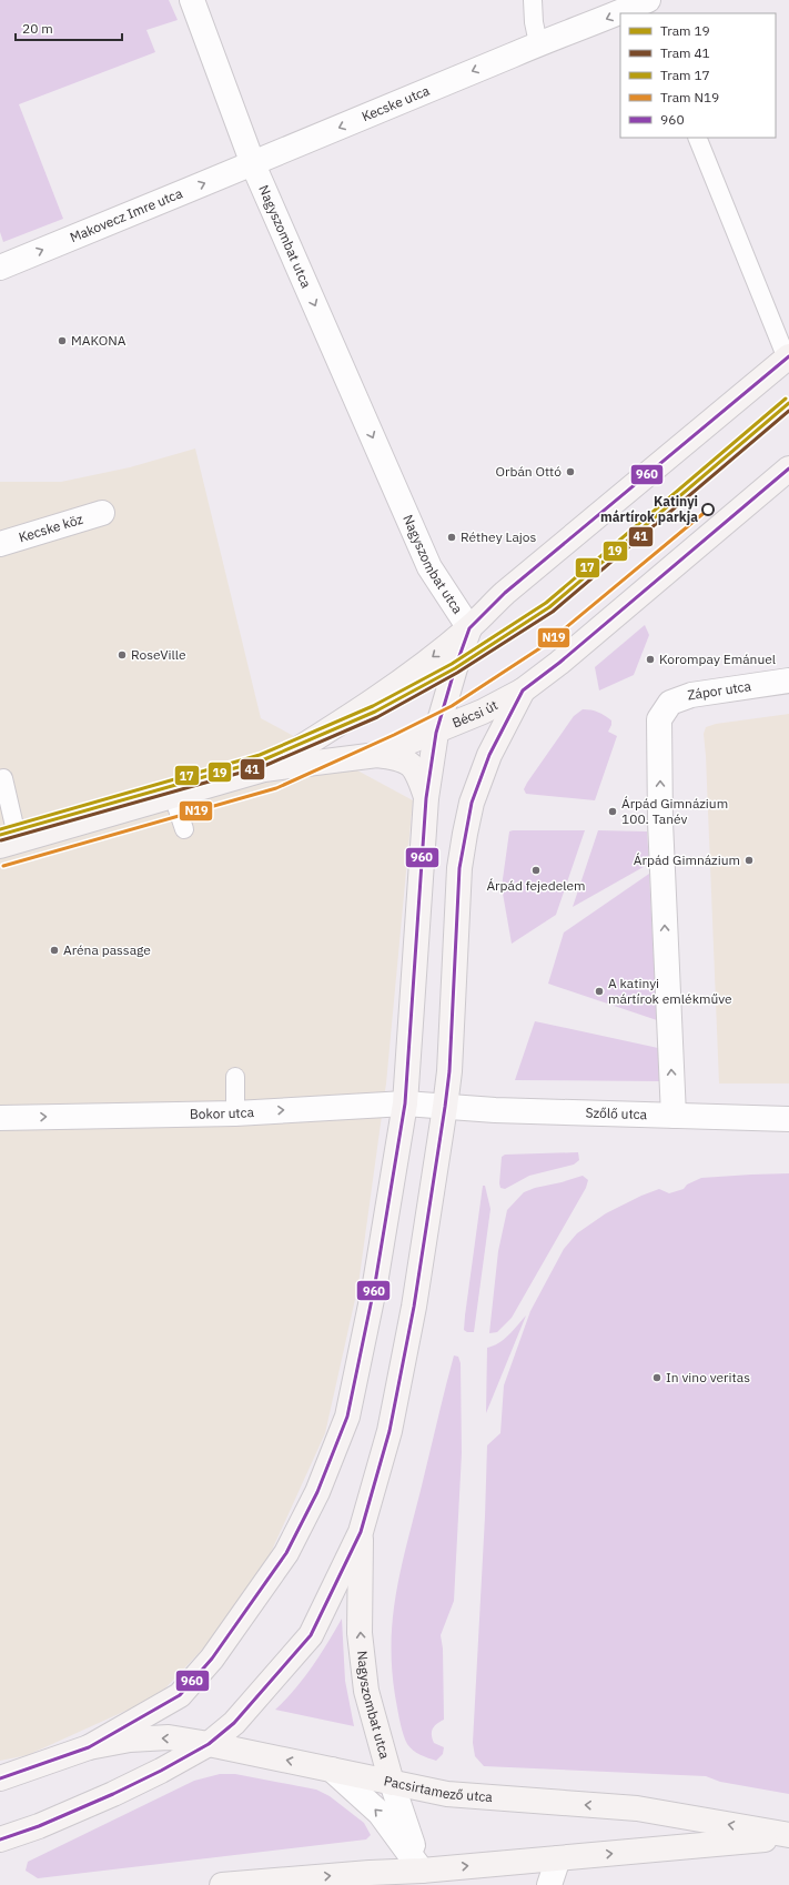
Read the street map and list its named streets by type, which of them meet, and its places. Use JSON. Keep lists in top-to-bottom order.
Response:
{
  "streets": {
    "main road": ["Nagyszombat utca", "Bécsi út", "Pacsirtamező utca"],
    "street": [
      "Kecske utca",
      "Makovecz Imre utca",
      "Kecske köz",
      "Zápor utca",
      "Bokor utca",
      "Szőlő utca"
    ]
  },
  "crossings": [
    ["Kecske utca", "Makovecz Imre utca"],
    ["Kecske utca", "Nagyszombat utca"],
    ["Makovecz Imre utca", "Nagyszombat utca"],
    ["Nagyszombat utca", "Bécsi út"],
    ["Nagyszombat utca", "Bokor utca"],
    ["Nagyszombat utca", "Szőlő utca"],
    ["Nagyszombat utca", "Pacsirtamező utca"],
    ["Zápor utca", "Szőlő utca"],
    ["Bokor utca", "Szőlő utca"]
  ],
  "one_way": [
    "Kecske utca",
    "Makovecz Imre utca",
    "Zápor utca",
    "Bokor utca"
  ],
  "places": [
    "MAKONA",
    "Orbán Ottó",
    "Katinyi mártírok parkja",
    "Réthey Lajos",
    "RoseVille",
    "Korompay Emánuel",
    "Árpád Gimnázium 100. Tanév",
    "Árpád Gimnázium",
    "Árpád fejedelem",
    "Aréna passage",
    "A katinyi mártírok emlékműve",
    "In vino veritas"
  ],
  "lines": [
    "transit line 960",
    "tram line 17",
    "tram line 19",
    "tram line 41",
    "tram line N19"
  ],
  "legend": [
    "Tram 19",
    "Tram 41",
    "Tram 17",
    "Tram N19",
    "960"
  ],
  "scale_bar": "20 m"
}
